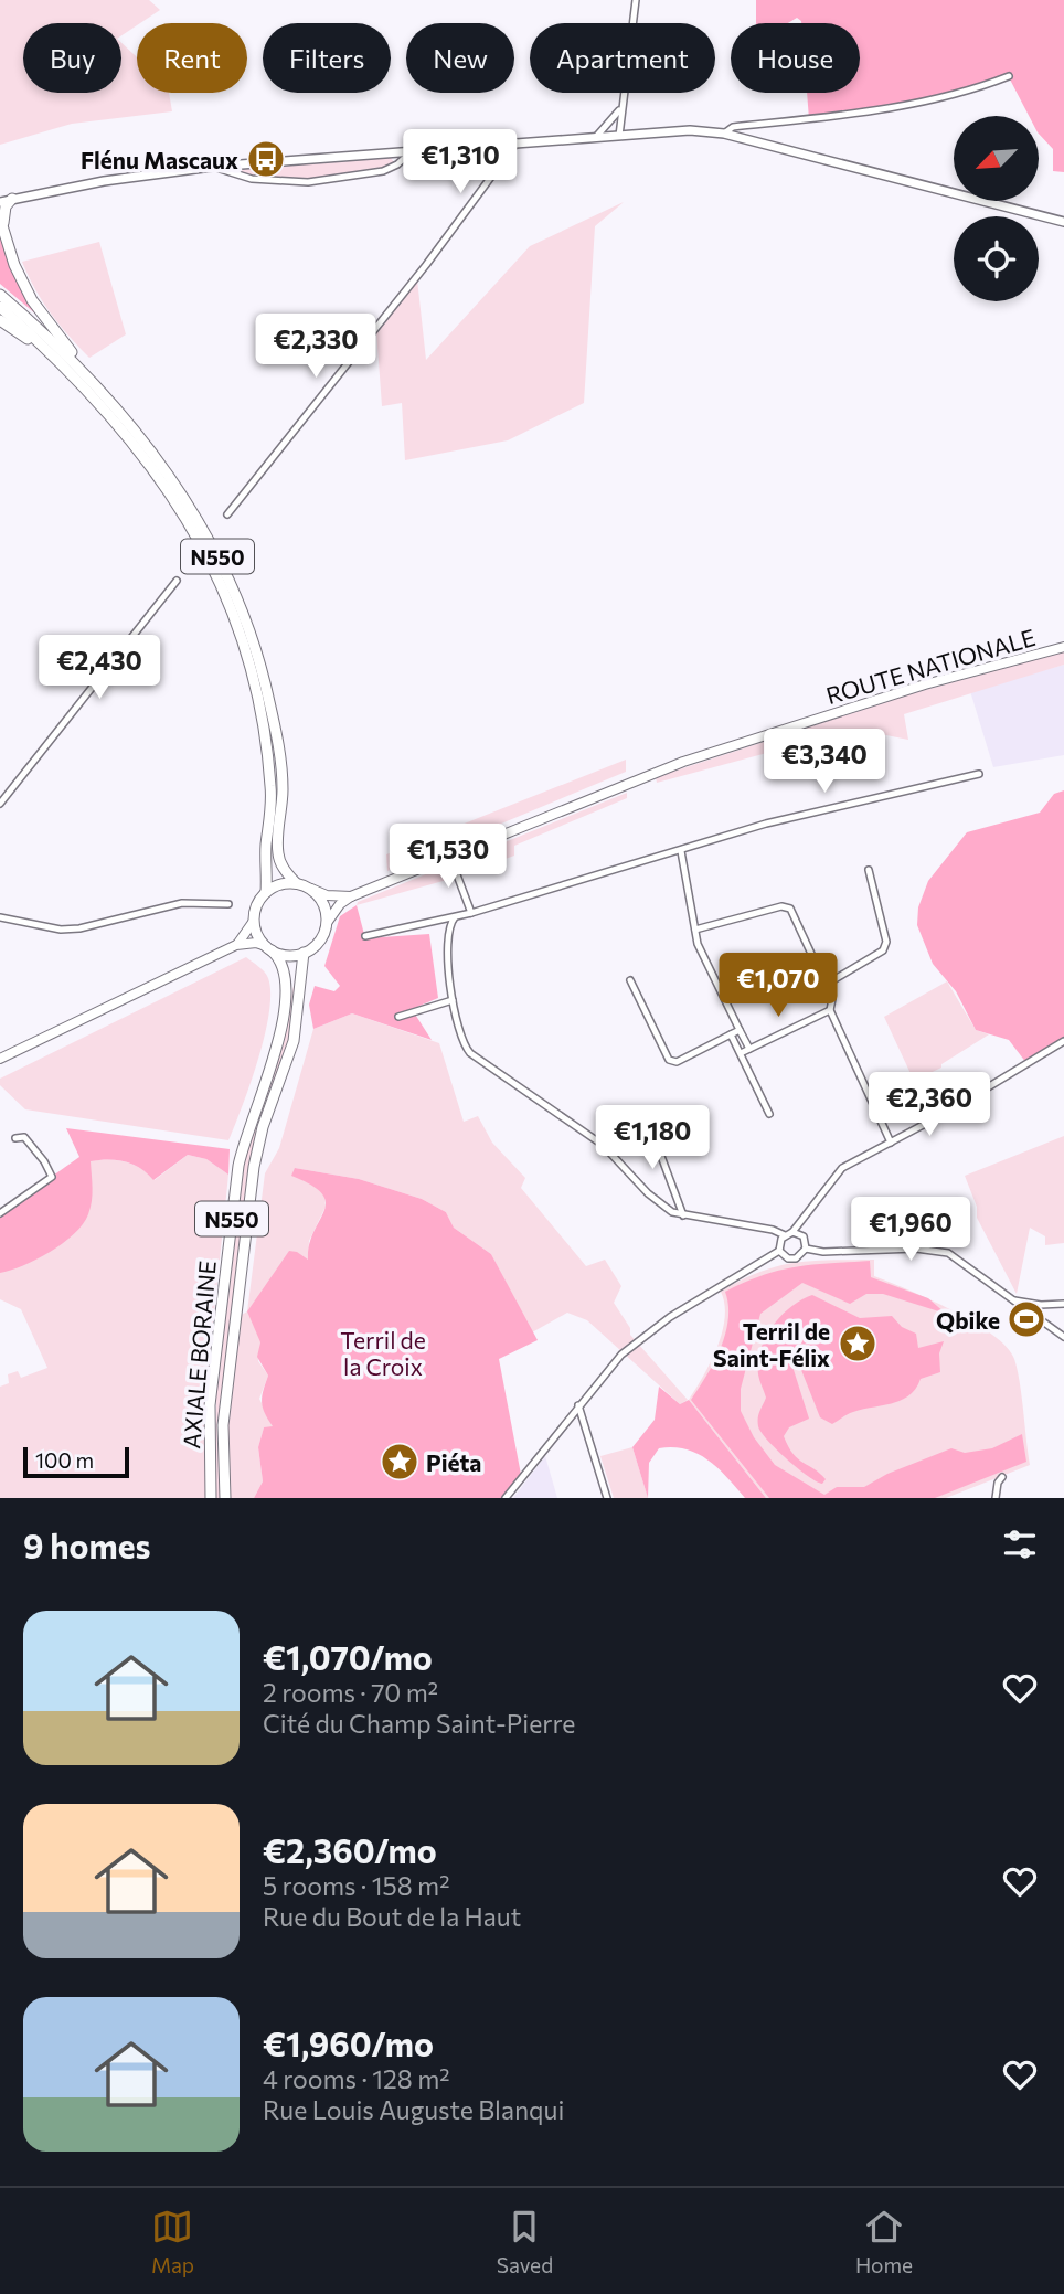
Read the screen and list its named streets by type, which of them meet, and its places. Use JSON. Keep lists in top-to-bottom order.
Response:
{
  "streets": {
    "highway": ["N550", "AXIALE BORAINE"],
    "main road": ["ROUTE NATIONALE"]
  },
  "crossings": [
    ["N550", "AXIALE BORAINE"]
  ],
  "parks": ["Terril de la Croix"],
  "places": {
    "bus stop": ["Flénu Mascaux"],
    "sports": ["Qbike"],
    "place": ["Terril de Saint-Félix", "Piéta"]
  },
  "scale_bar": "100 m",
  "north": "bottom left",
  "page": {
    "chip": [
      "Buy",
      "Rent",
      "Filters",
      "New",
      "Apartment",
      "House"
    ],
    "price": [
      "€1,310",
      "€2,330",
      "€2,430",
      "€3,340",
      "€1,530",
      "€1,070",
      "€2,360",
      "€1,180",
      "€1,960"
    ],
    "scale": "100 m",
    "heading": "9 homes",
    "list": [
      {
        "name": "€1,070/mo",
        "note": "2 rooms · 70 m² · Cité du Champ Saint-Pierre"
      },
      {
        "name": "€2,360/mo",
        "note": "5 rooms · 158 m² · Rue du Bout de la Haut"
      },
      {
        "name": "€1,960/mo",
        "note": "4 rooms · 128 m² · Rue Louis Auguste Blanqui"
      }
    ],
    "tabs": ["Map", "Saved", "Home"]
  }
}
